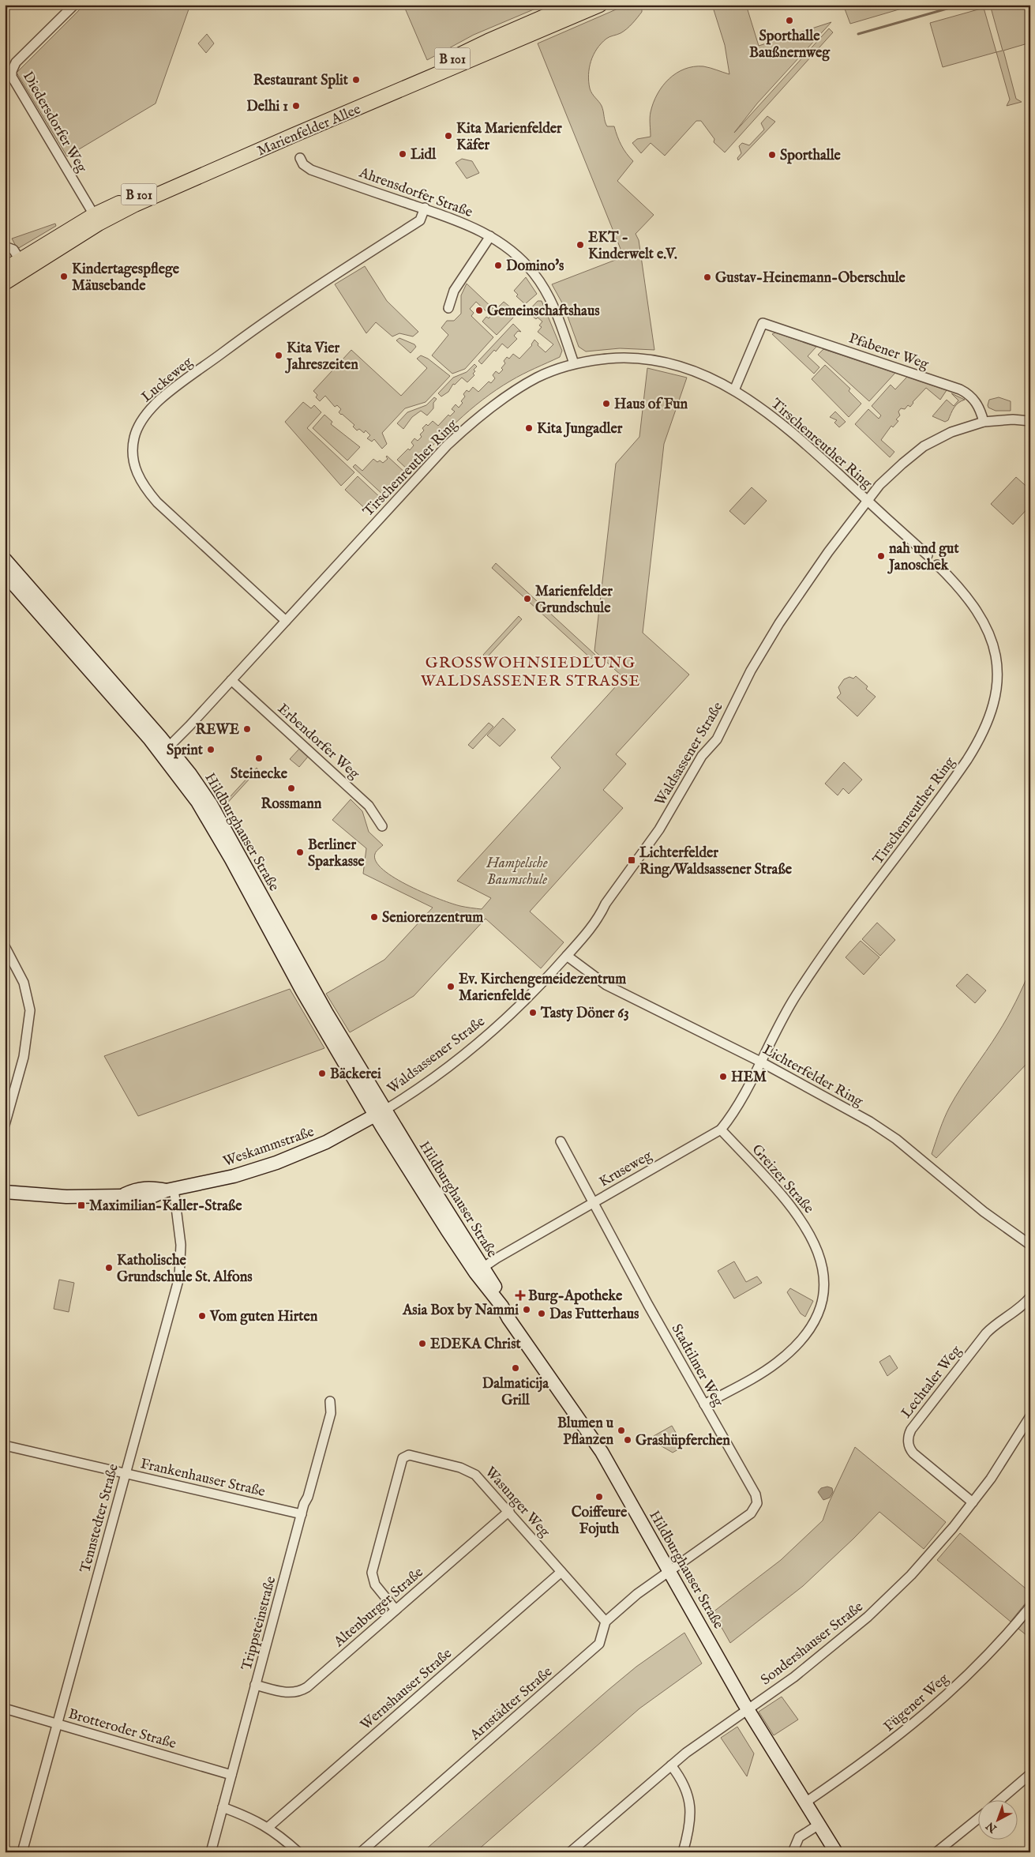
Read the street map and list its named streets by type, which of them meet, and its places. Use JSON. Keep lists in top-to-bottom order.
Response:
{
  "streets": {
    "main road": [
      "B 101",
      "Marienfelder Allee",
      "Hildburghauser Straße",
      "Weskammstraße"
    ],
    "street": [
      "Diedersdorfer Weg",
      "Ahrensdorfer Straße",
      "Pfabener Weg",
      "Luckeweg",
      "Tirschenreuther Ring",
      "Erbendorfer Weg",
      "Waldsassener Straße",
      "Lichterfelder Ring",
      "Kruseweg",
      "Greizer Straße",
      "Stadtilmer Weg",
      "Lechtaler Weg",
      "Frankenhauser Straße",
      "Wasunger Weg",
      "Tennstedter Straße",
      "Altenburger Straße",
      "Trippsteinstraße",
      "Sondershauser Straße",
      "Wernshauser Straße",
      "Fügener Weg",
      "Arnstädter Straße",
      "Brotteroder Straße"
    ]
  },
  "crossings": [
    ["B 101", "Marienfelder Allee"],
    ["Diedersdorfer Weg", "Marienfelder Allee"],
    ["Ahrensdorfer Straße", "Luckeweg"],
    ["Ahrensdorfer Straße", "Tirschenreuther Ring"],
    ["Pfabener Weg", "Tirschenreuther Ring"],
    ["Pfabener Weg", "Waldsassener Straße"],
    ["Luckeweg", "Tirschenreuther Ring"],
    ["Tirschenreuther Ring", "Erbendorfer Weg"],
    ["Tirschenreuther Ring", "Waldsassener Straße"],
    ["Tirschenreuther Ring", "Hildburghauser Straße"],
    ["Tirschenreuther Ring", "Lichterfelder Ring"],
    ["Tirschenreuther Ring", "Kruseweg"],
    ["Waldsassener Straße", "Hildburghauser Straße"],
    ["Waldsassener Straße", "Lichterfelder Ring"],
    ["Waldsassener Straße", "Weskammstraße"],
    ["Hildburghauser Straße", "Weskammstraße"],
    ["Hildburghauser Straße", "Kruseweg"],
    ["Hildburghauser Straße", "Stadtilmer Weg"],
    ["Hildburghauser Straße", "Sondershauser Straße"],
    ["Hildburghauser Straße", "Fügener Weg"],
    ["Lichterfelder Ring", "Kruseweg"],
    ["Weskammstraße", "Tennstedter Straße"],
    ["Kruseweg", "Greizer Straße"],
    ["Kruseweg", "Stadtilmer Weg"],
    ["Greizer Straße", "Stadtilmer Weg"],
    ["Lechtaler Weg", "Sondershauser Straße"],
    ["Frankenhauser Straße", "Tennstedter Straße"],
    ["Frankenhauser Straße", "Trippsteinstraße"],
    ["Wasunger Weg", "Altenburger Straße"],
    ["Wasunger Weg", "Wernshauser Straße"],
    ["Wasunger Weg", "Arnstädter Straße"],
    ["Tennstedter Straße", "Brotteroder Straße"],
    ["Altenburger Straße", "Trippsteinstraße"],
    ["Trippsteinstraße", "Brotteroder Straße"]
  ],
  "districts": ["GROSSWOHNSIEDLUNG WALDSASSENER STRASSE"],
  "parks": ["Hampelsche Baumschule"],
  "places": {
    "other": [
      "Sporthalle Baußnernweg",
      "Restaurant Split",
      "Delhi 1",
      "Kita Marienfelder Käfer",
      "Lidl",
      "Sporthalle",
      "EKT - Kinderwelt e.V.",
      "Domino's",
      "Kindertagespflege Mäusebande",
      "Gustav-Heinemann-Oberschule",
      "Gemeinschaftshaus",
      "Kita Vier Jahreszeiten",
      "Haus of Fun",
      "Kita Jungadler",
      "nah und gut Janoschek",
      "Marienfelder Grundschule",
      "REWE",
      "Sprint",
      "Steinecke",
      "Rossmann",
      "Berliner Sparkasse",
      "Seniorenzentrum",
      "Ev. Kirchengemeidezentrum Marienfelde",
      "Tasty Döner 63",
      "Bäckerei",
      "HEM",
      "Katholische Grundschule St. Alfons",
      "Asia Box by Nammi",
      "Das Futterhaus",
      "Vom guten Hirten",
      "EDEKA Christ",
      "Dalmaticija Grill",
      "Blumen u Pflanzen",
      "Grashüpferchen",
      "Coiffeure Fojuth"
    ],
    "transit": ["Lichterfelder Ring/Waldsassener Straße", "Maximilian-Kaller-Straße"],
    "health": ["Burg-Apotheke"]
  },
  "north": "bottom left"
}
